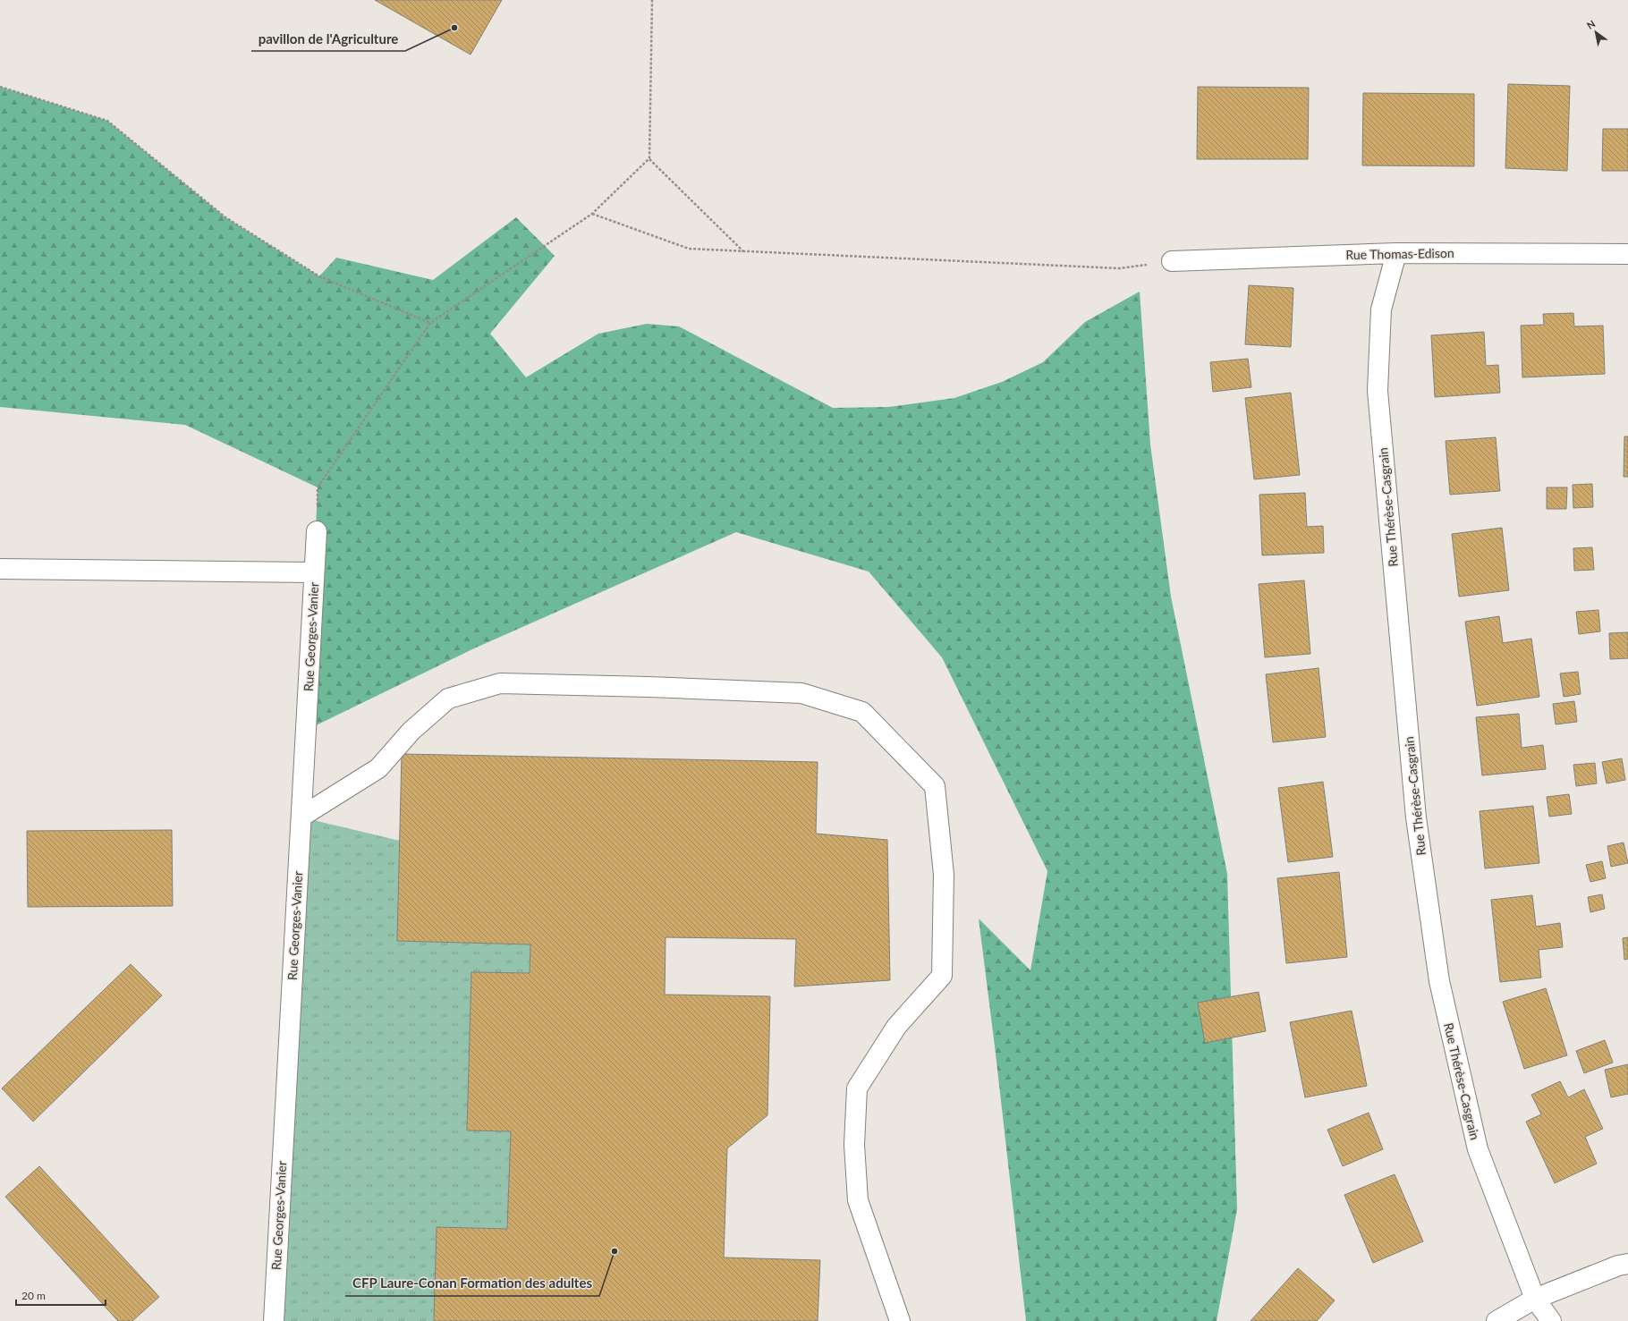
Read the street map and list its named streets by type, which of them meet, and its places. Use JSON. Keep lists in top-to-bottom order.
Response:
{
  "streets": {
    "street": ["Rue Thomas-Edison", "Rue Thérèse-Casgrain", "Rue Georges-Vanier"]
  },
  "crossings": [
    ["Rue Thomas-Edison", "Rue Thérèse-Casgrain"]
  ],
  "places": ["pavillon de l'Agriculture", "CFP Laure-Conan Formation des adultes"],
  "scale_bar": "20 m",
  "north": "top left"
}
